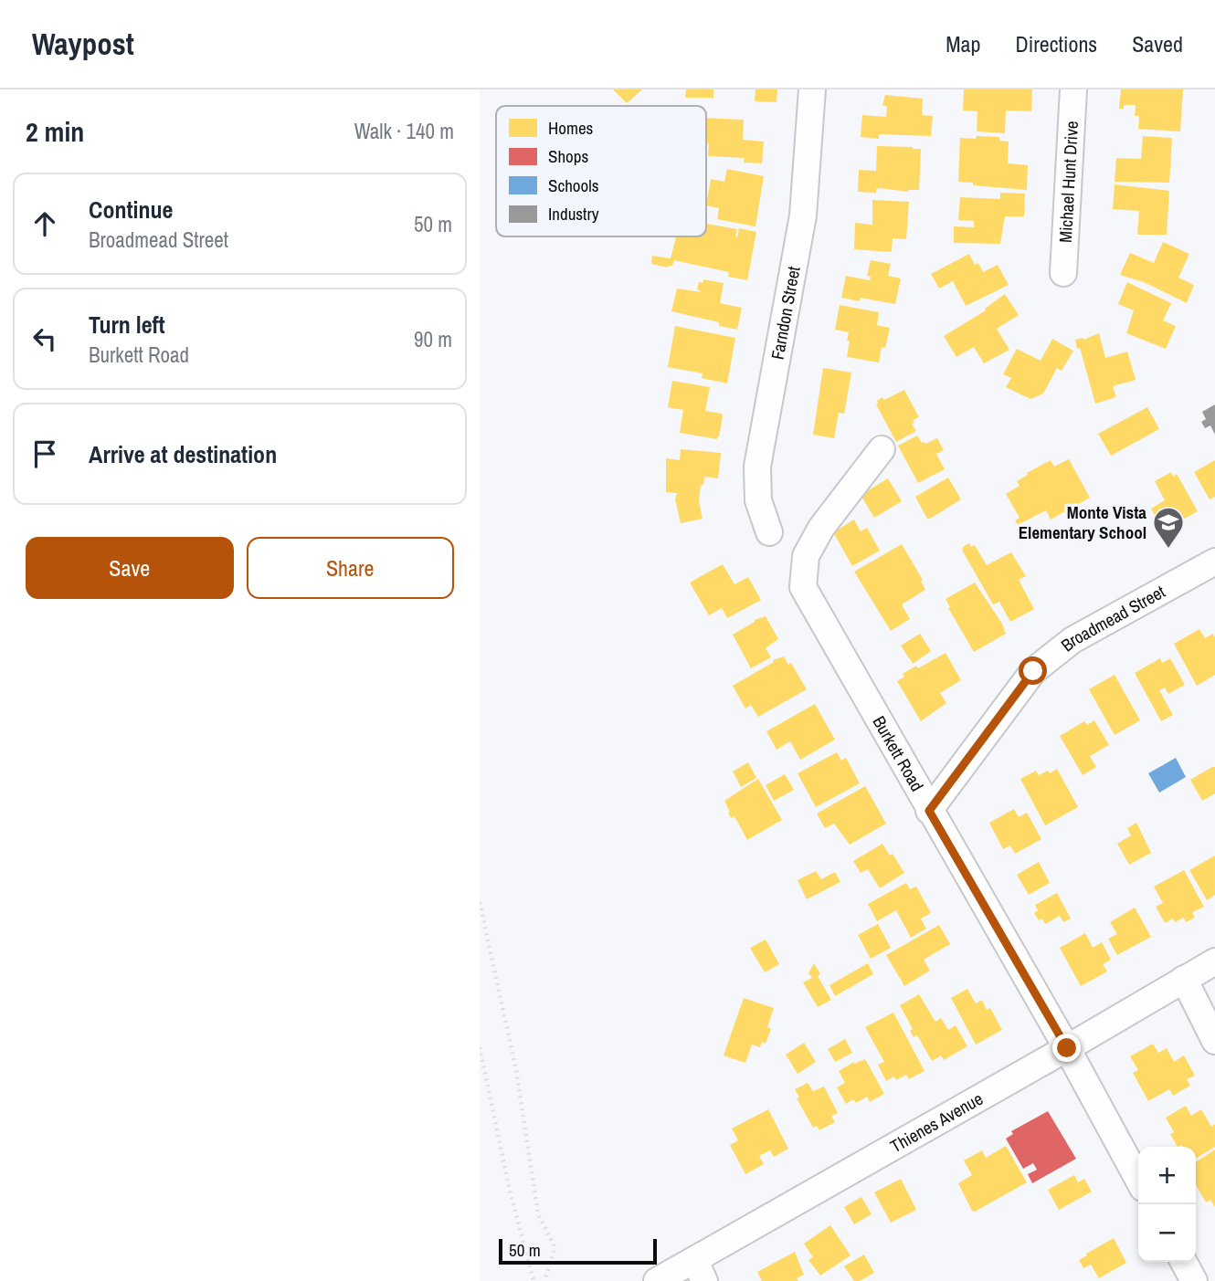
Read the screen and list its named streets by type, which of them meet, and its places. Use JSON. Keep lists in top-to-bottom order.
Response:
{
  "streets": {
    "street": [
      "Michael Hunt Drive",
      "Farndon Street",
      "Broadmead Street",
      "Burkett Road",
      "Thienes Avenue"
    ]
  },
  "crossings": [
    ["Broadmead Street", "Burkett Road"],
    ["Burkett Road", "Thienes Avenue"]
  ],
  "places": {
    "school or university": ["Monte Vista Elementary School"]
  },
  "legend": [
    "Homes",
    "Shops",
    "Schools",
    "Industry"
  ],
  "scale_bar": "50 m",
  "page": {
    "header": "Waypost",
    "nav": ["Map", "Directions", "Saved"],
    "heading": ["2 min", "Walk · 140 m"],
    "list": [
      ["Continue", "Broadmead Street", "50 m"],
      ["Turn left", "Burkett Road", "90 m"],
      "Arrive at destination"
    ],
    "buttons": ["Save", "Share"],
    "map_buttons": ["+", "−"],
    "scale": "50 m"
  }
}
